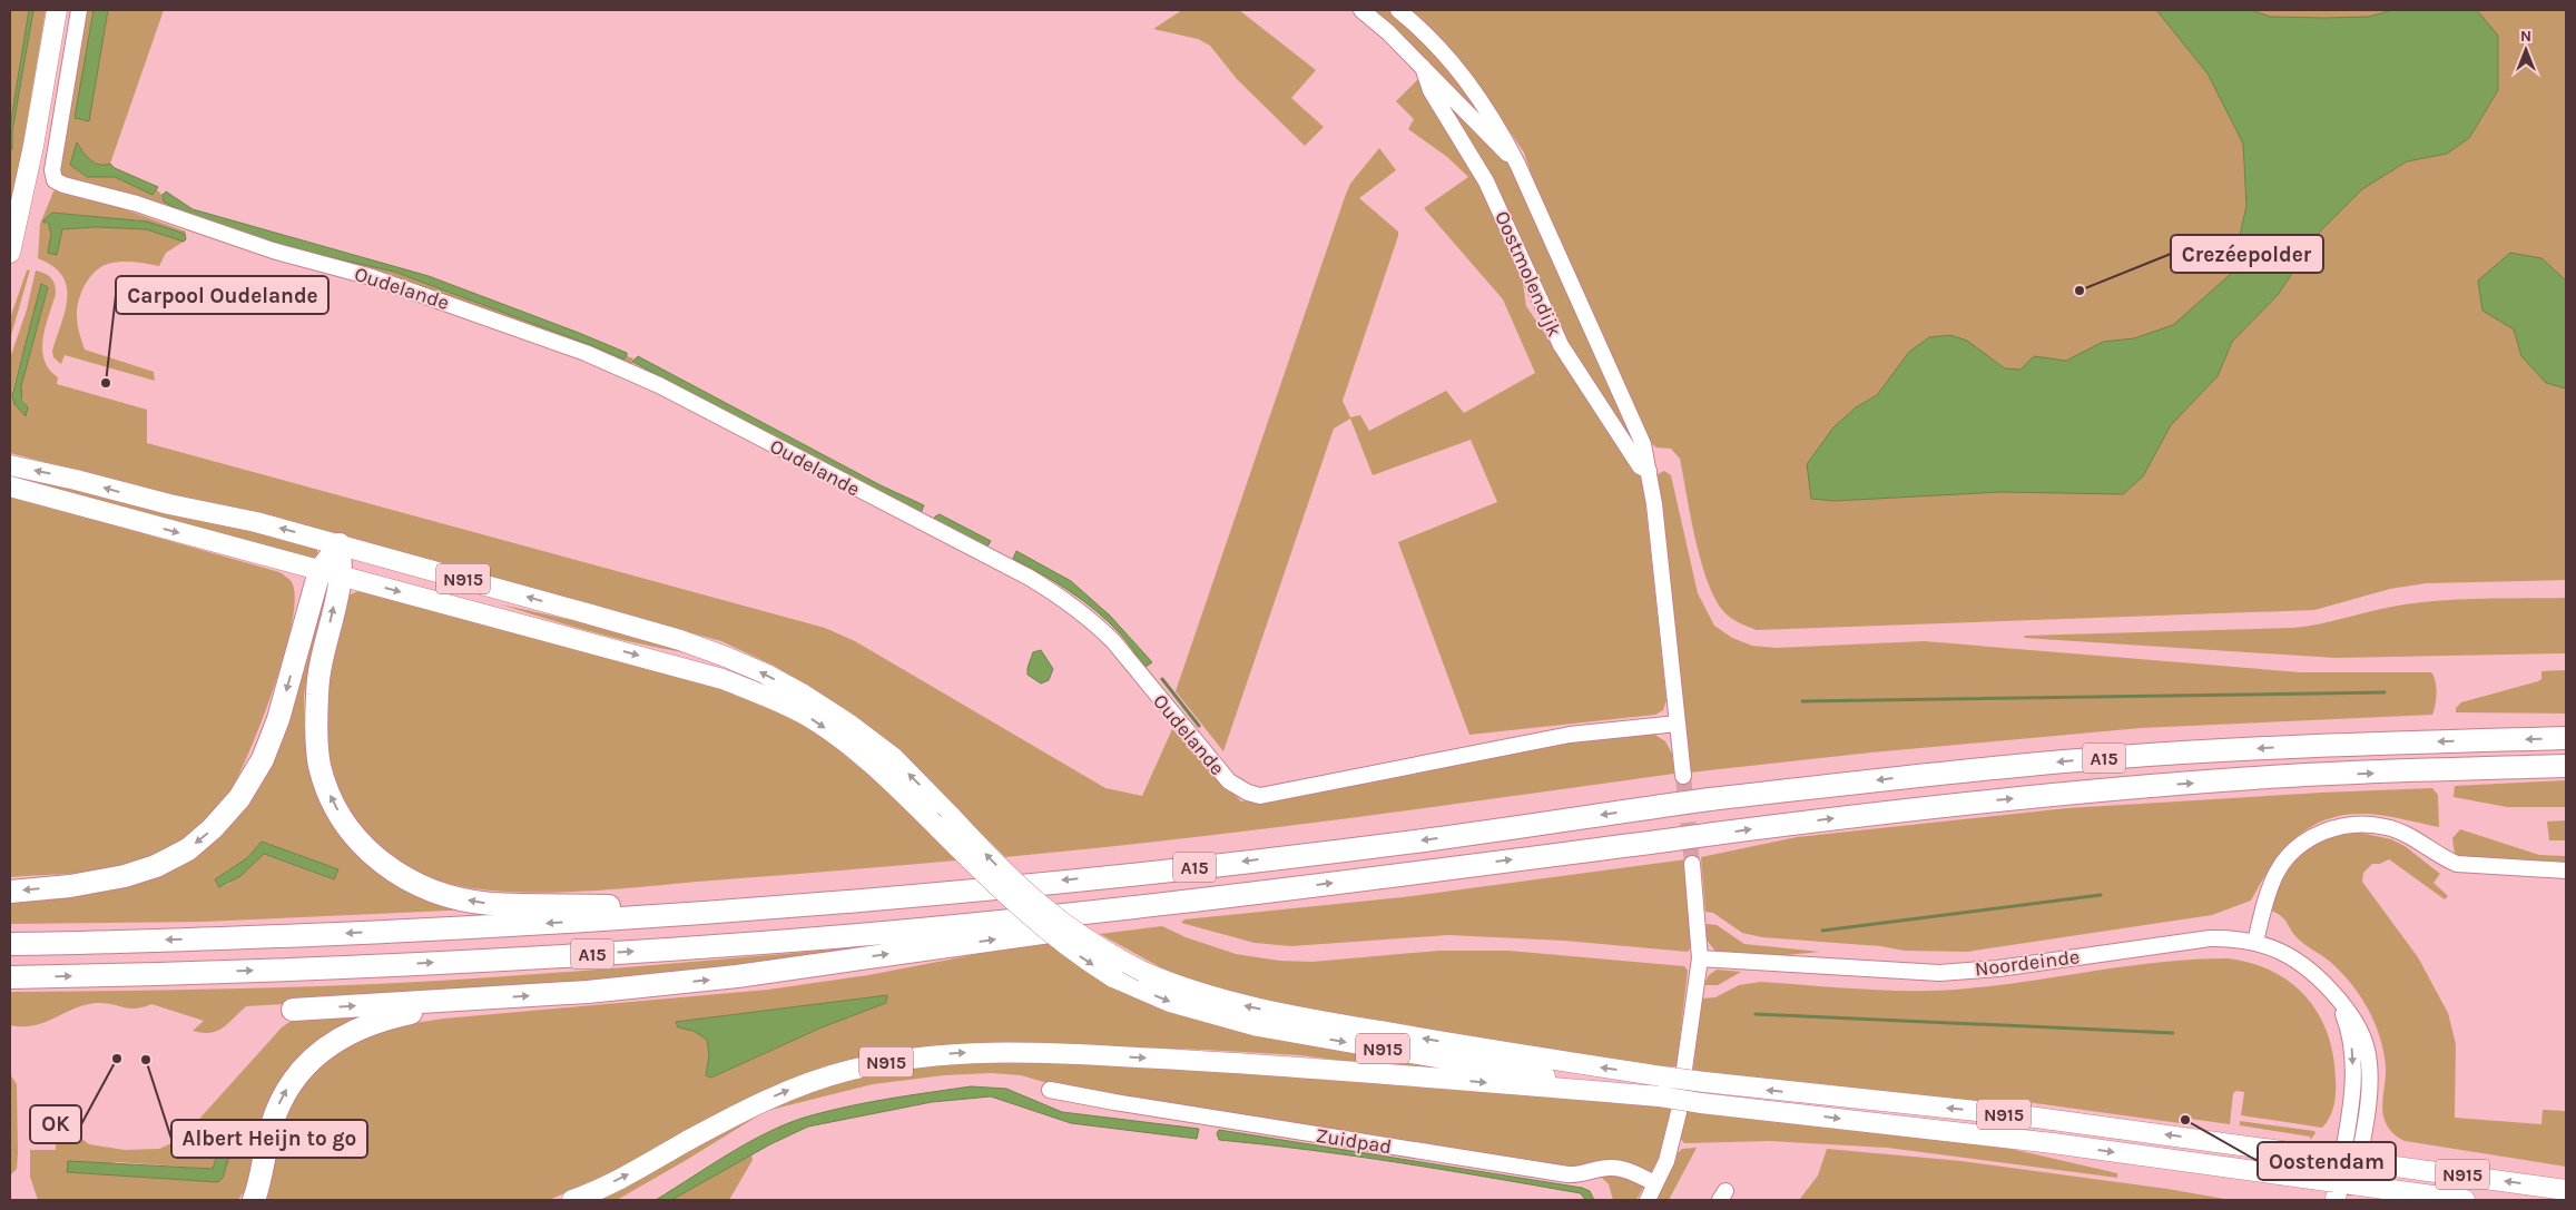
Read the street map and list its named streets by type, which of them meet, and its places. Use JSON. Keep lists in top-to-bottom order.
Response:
{
  "streets": {
    "highway": ["A15"],
    "main road": ["N915", "Noordeinde"],
    "street": ["Oostmolendijk", "Oudelande", "Zuidpad"]
  },
  "crossings": [
    ["Oostmolendijk", "Oudelande"],
    ["N915", "A15"],
    ["N915", "Noordeinde"]
  ],
  "places": [
    "Crezéepolder",
    "Carpool Oudelande",
    "OK",
    "Albert Heijn to go",
    "Oostendam"
  ],
  "north": "top"
}
